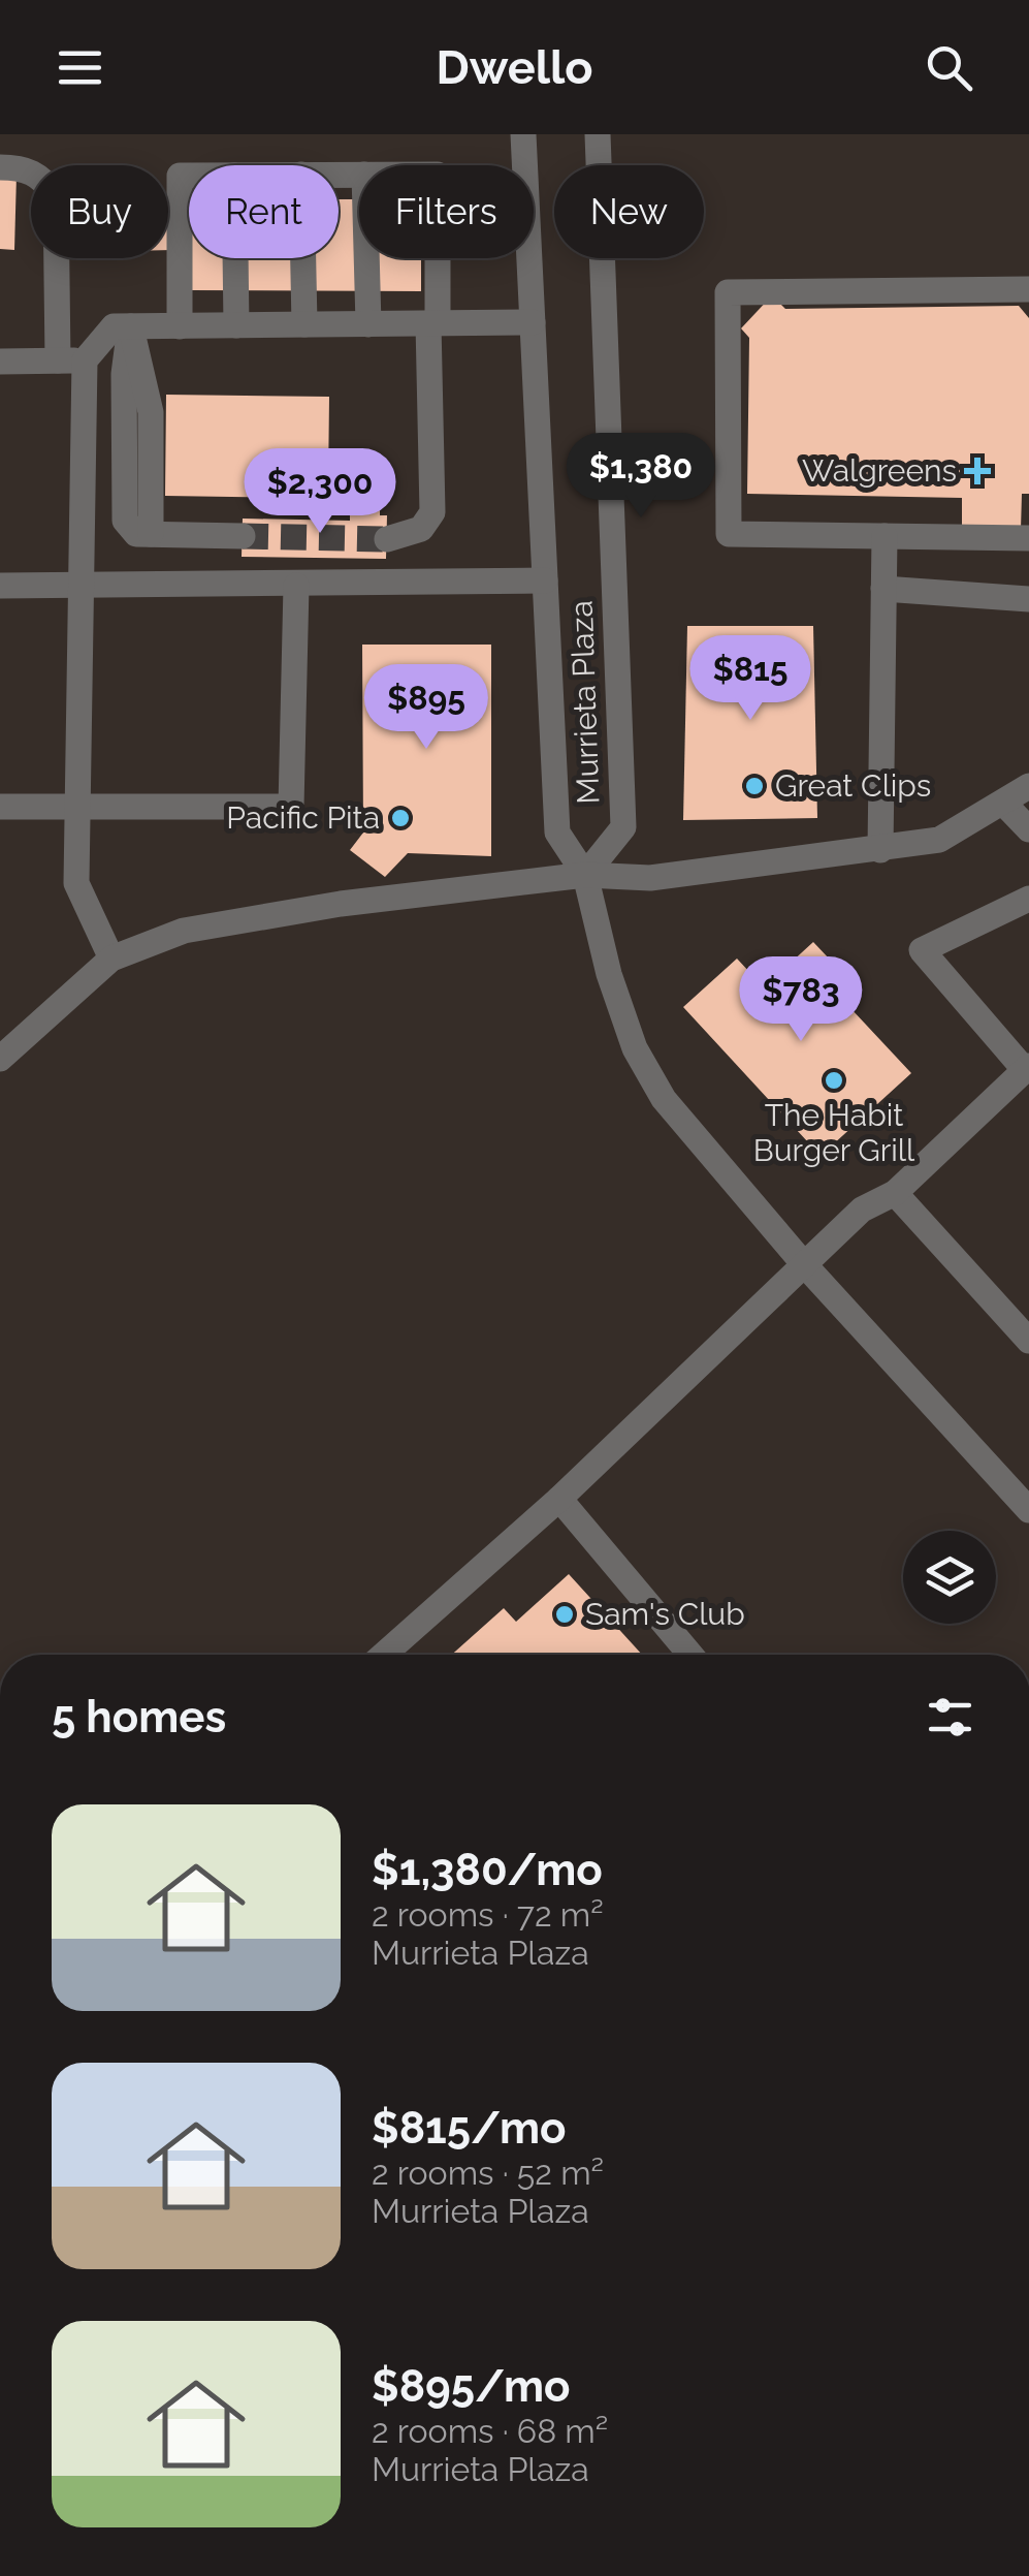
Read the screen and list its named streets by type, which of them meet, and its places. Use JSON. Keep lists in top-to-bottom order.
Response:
{
  "streets": {
    "street": ["Murrieta Plaza"]
  },
  "places": {
    "health": ["Walgreens"],
    "other": [
      "Great Clips",
      "Pacific Pita",
      "The Habit Burger Grill",
      "Sam's Club"
    ]
  },
  "page": {
    "header": "Dwello",
    "chip": [
      "Buy",
      "Rent",
      "Filters",
      "New"
    ],
    "price": [
      "$1,380",
      "$2,300",
      "$815",
      "$895",
      "$783"
    ],
    "heading": "5 homes",
    "list": [
      {
        "name": "$1,380/mo",
        "note": "2 rooms · 72 m² · Murrieta Plaza"
      },
      {
        "name": "$815/mo",
        "note": "2 rooms · 52 m² · Murrieta Plaza"
      },
      {
        "name": "$895/mo",
        "note": "2 rooms · 68 m² · Murrieta Plaza"
      }
    ]
  }
}
